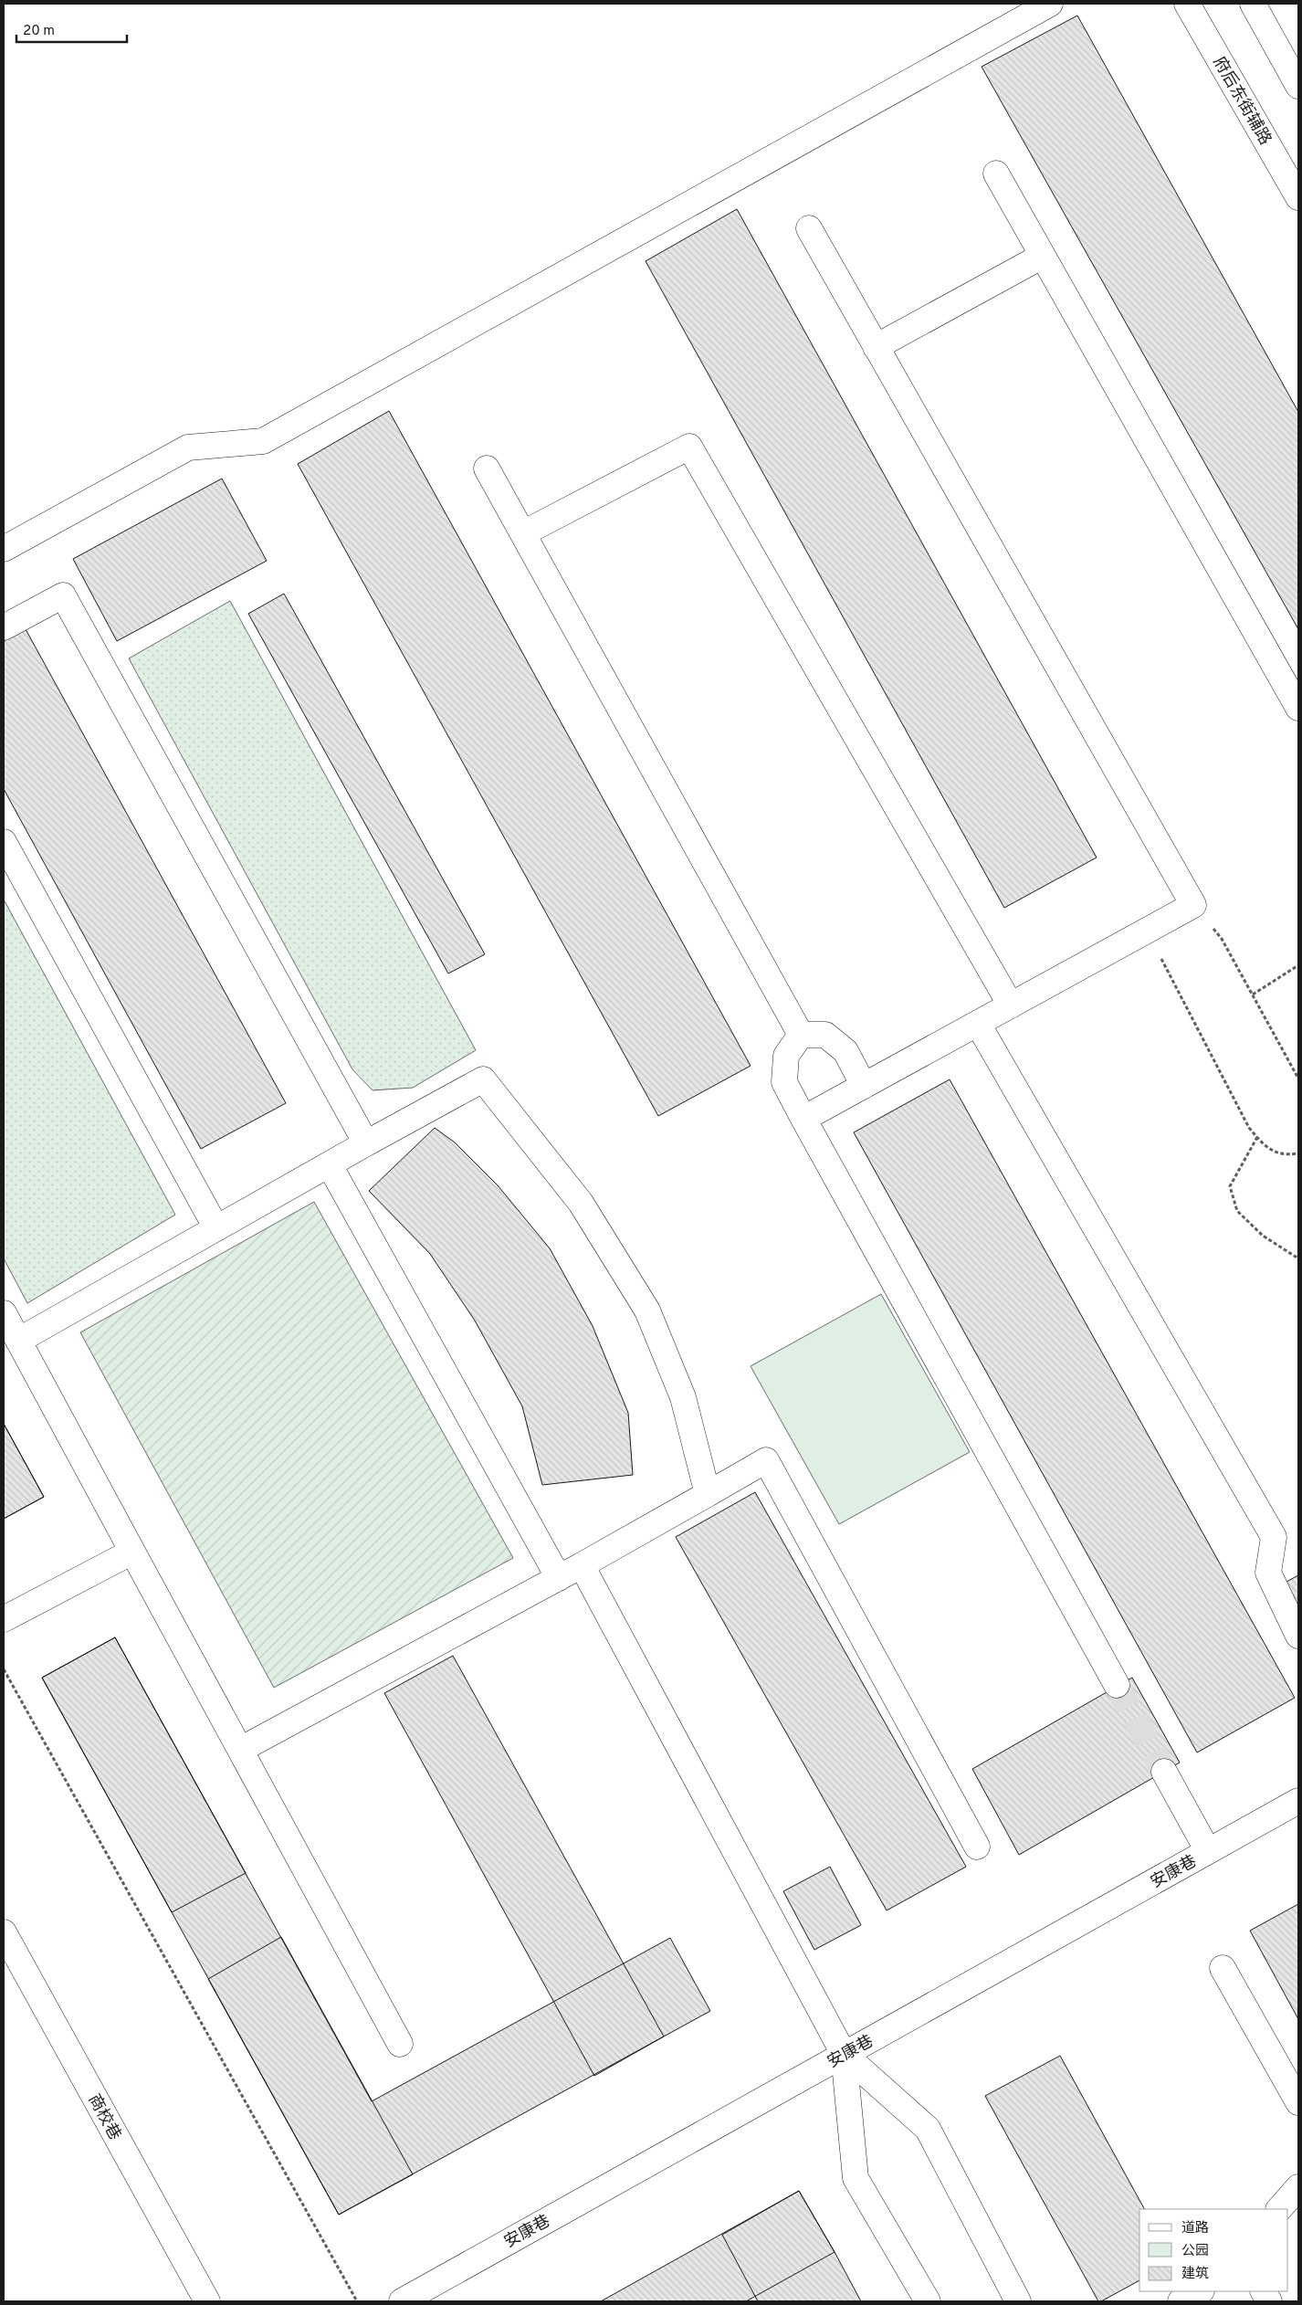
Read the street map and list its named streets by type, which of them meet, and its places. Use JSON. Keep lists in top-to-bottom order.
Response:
{
  "streets": {
    "street": ["府后东街辅路", "安康巷", "商校巷"]
  },
  "legend": ["道路", "公园", "建筑"],
  "scale_bar": "20 m"
}
